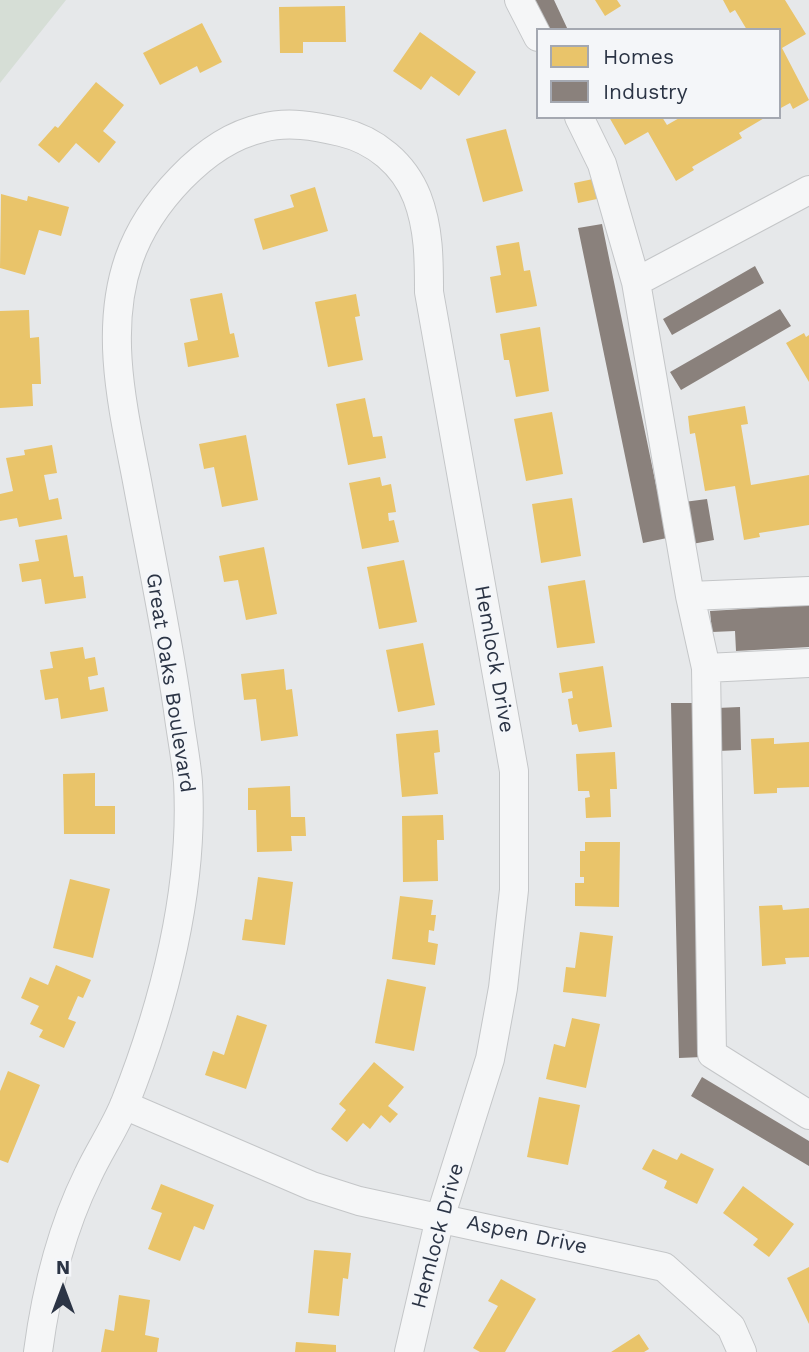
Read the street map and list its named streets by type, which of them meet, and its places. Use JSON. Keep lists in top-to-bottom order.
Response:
{
  "streets": {
    "street": ["Hemlock Drive", "Great Oaks Boulevard", "Aspen Drive"]
  },
  "crossings": [
    ["Hemlock Drive", "Great Oaks Boulevard"],
    ["Hemlock Drive", "Aspen Drive"],
    ["Great Oaks Boulevard", "Aspen Drive"]
  ],
  "legend": ["Homes", "Industry"],
  "north": "top"
}
